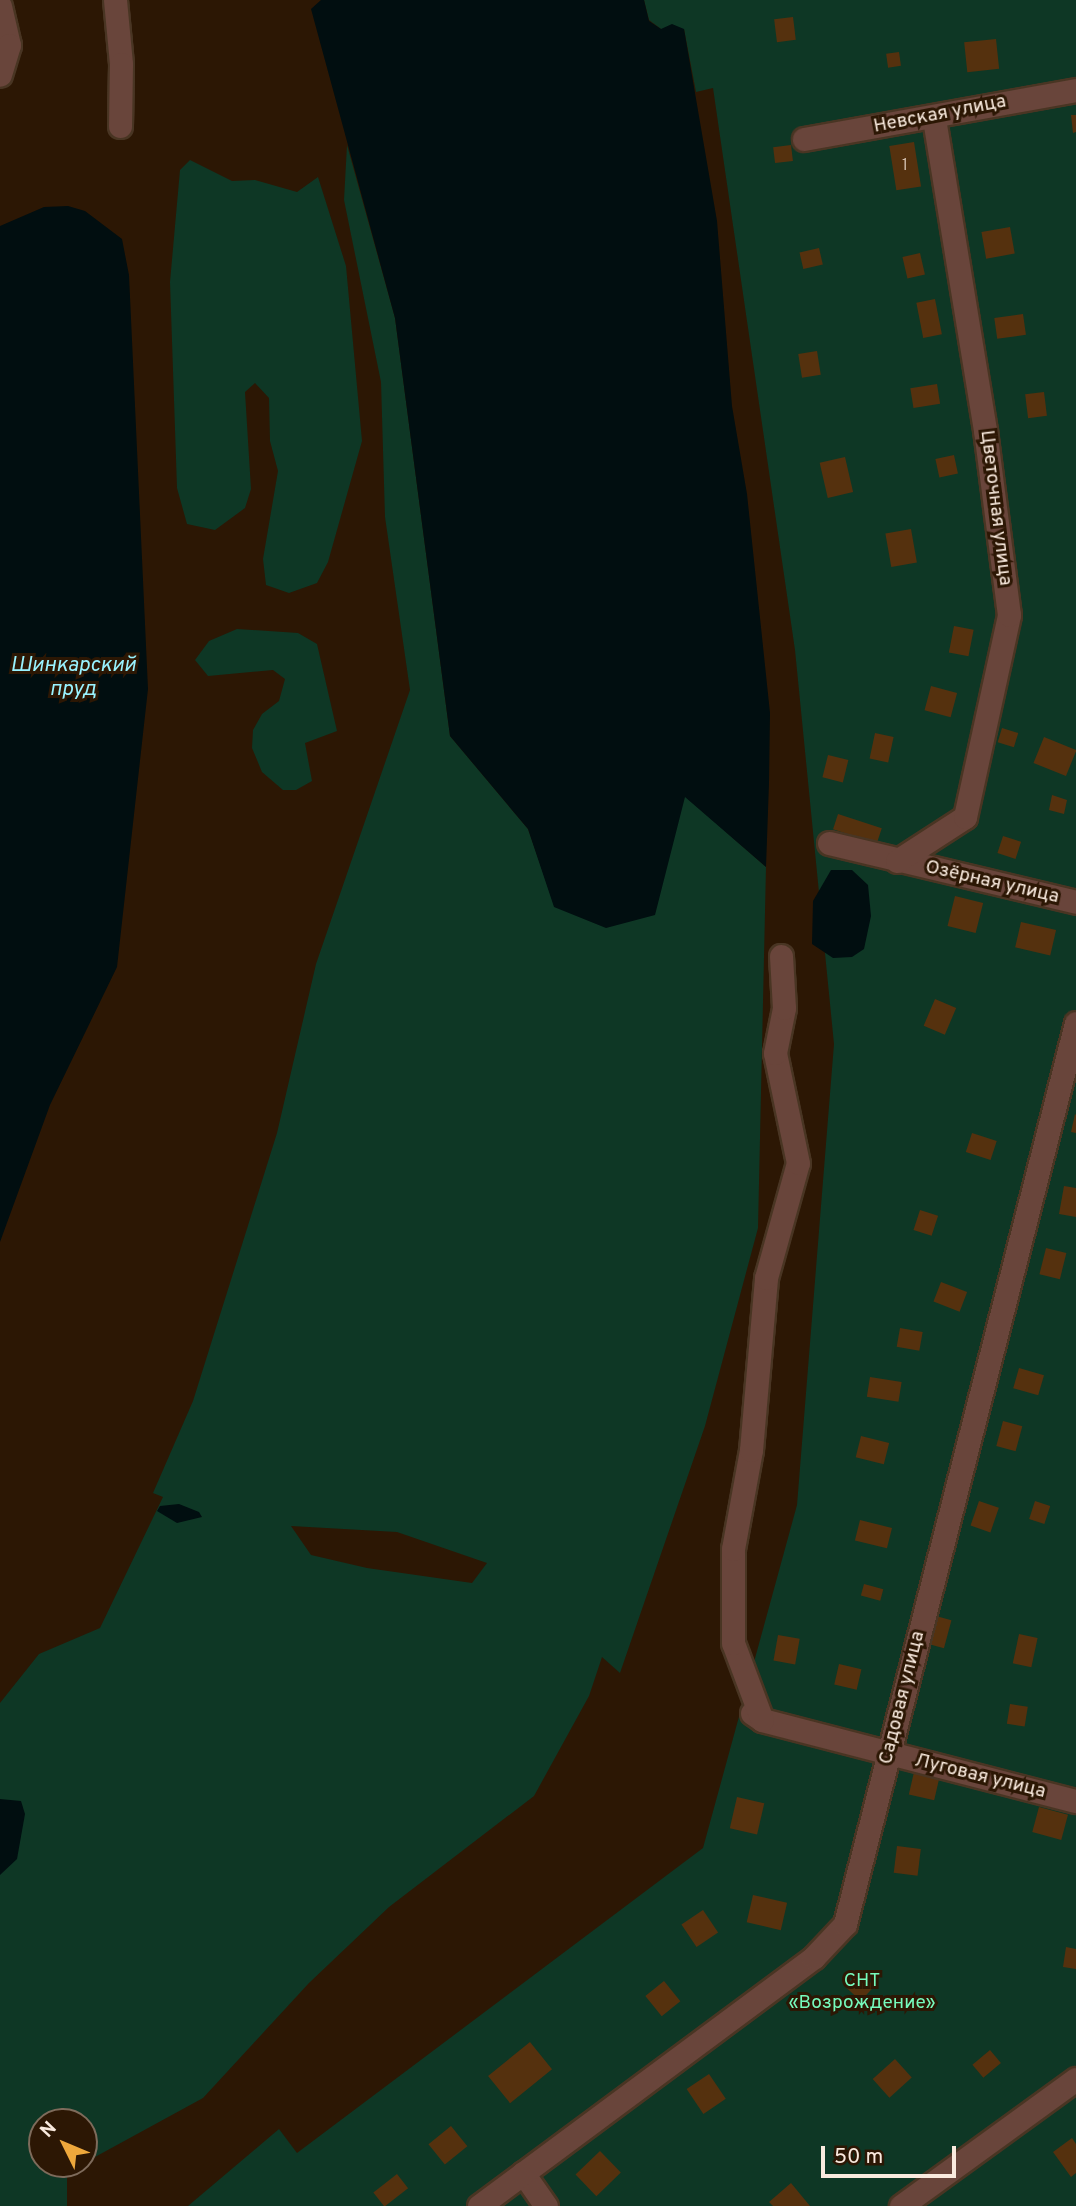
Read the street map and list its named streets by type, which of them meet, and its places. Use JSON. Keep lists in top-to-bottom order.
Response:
{
  "streets": {
    "street": [
      "Невская улица",
      "Цветочная улица",
      "Озёрная улица",
      "Садовая улица",
      "Луговая улица"
    ]
  },
  "crossings": [
    ["Невская улица", "Цветочная улица"],
    ["Цветочная улица", "Озёрная улица"],
    ["Садовая улица", "Луговая улица"]
  ],
  "water": ["Шинкарский пруд"],
  "parks": ["СНТ «Возрождение»"],
  "house_numbers": ["1"],
  "scale_bar": "50 m",
  "north": "top left"
}
